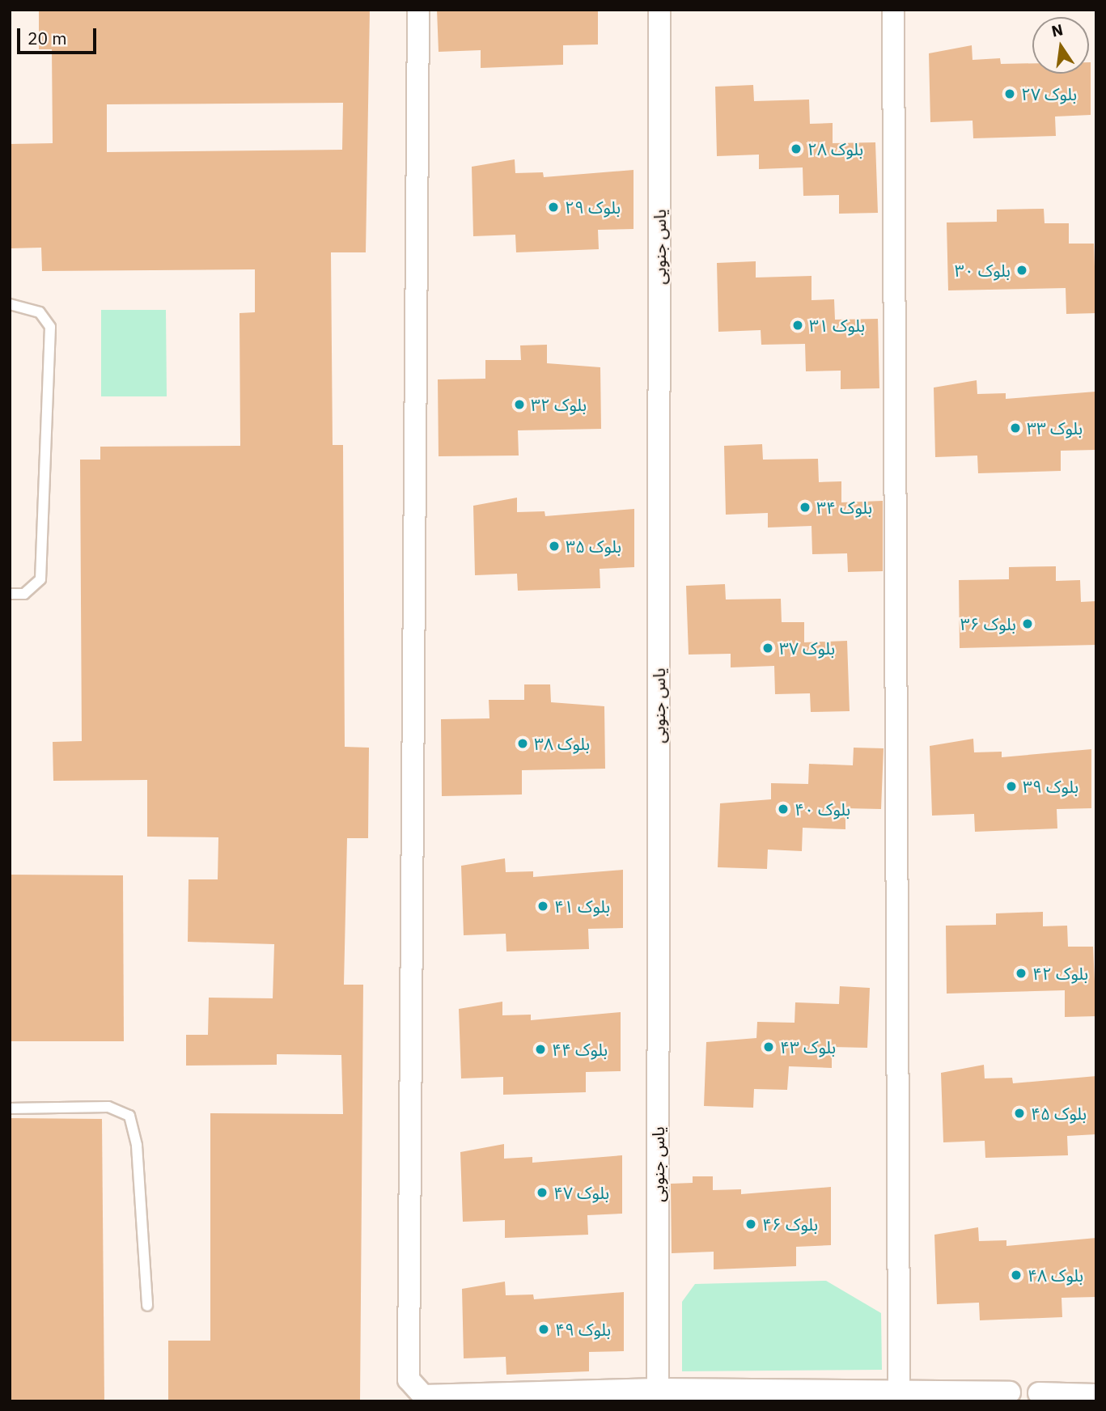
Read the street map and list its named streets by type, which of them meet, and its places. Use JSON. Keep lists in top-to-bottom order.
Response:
{
  "streets": {
    "street": ["یاس جنوبی"]
  },
  "places": [
    "بلوک ۲۷",
    "بلوک ۲۸",
    "بلوک ۲۹",
    "بلوک ۳۰",
    "بلوک ۳۱",
    "بلوک ۳۲",
    "بلوک ۳۳",
    "بلوک ۳۴",
    "بلوک ۳۵",
    "بلوک ۳۶",
    "بلوک ۳۷",
    "بلوک ۳۸",
    "بلوک ۳۹",
    "بلوک ۴۰",
    "بلوک ۴۱",
    "بلوک ۴۲",
    "بلوک ۴۳",
    "بلوک ۴۴",
    "بلوک ۴۵",
    "بلوک ۴۷",
    "بلوک ۴۶",
    "بلوک ۴۸",
    "بلوک ۴۹"
  ],
  "scale_bar": "20 m",
  "north": "top"
}
